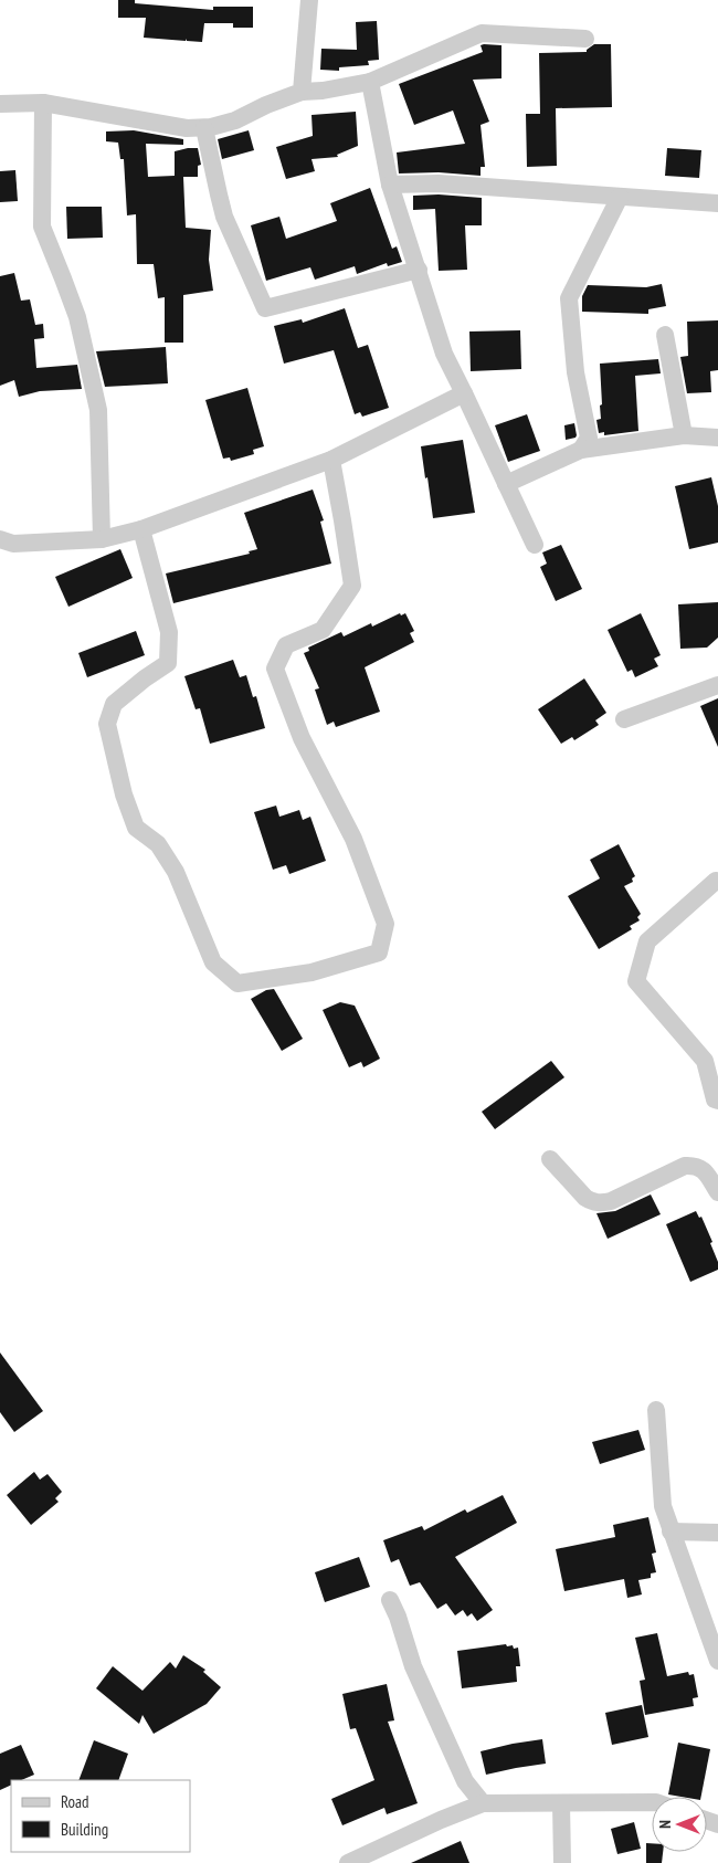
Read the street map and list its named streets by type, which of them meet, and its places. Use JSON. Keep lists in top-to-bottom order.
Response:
{
  "legend": ["Road", "Building"],
  "north": "left"
}
